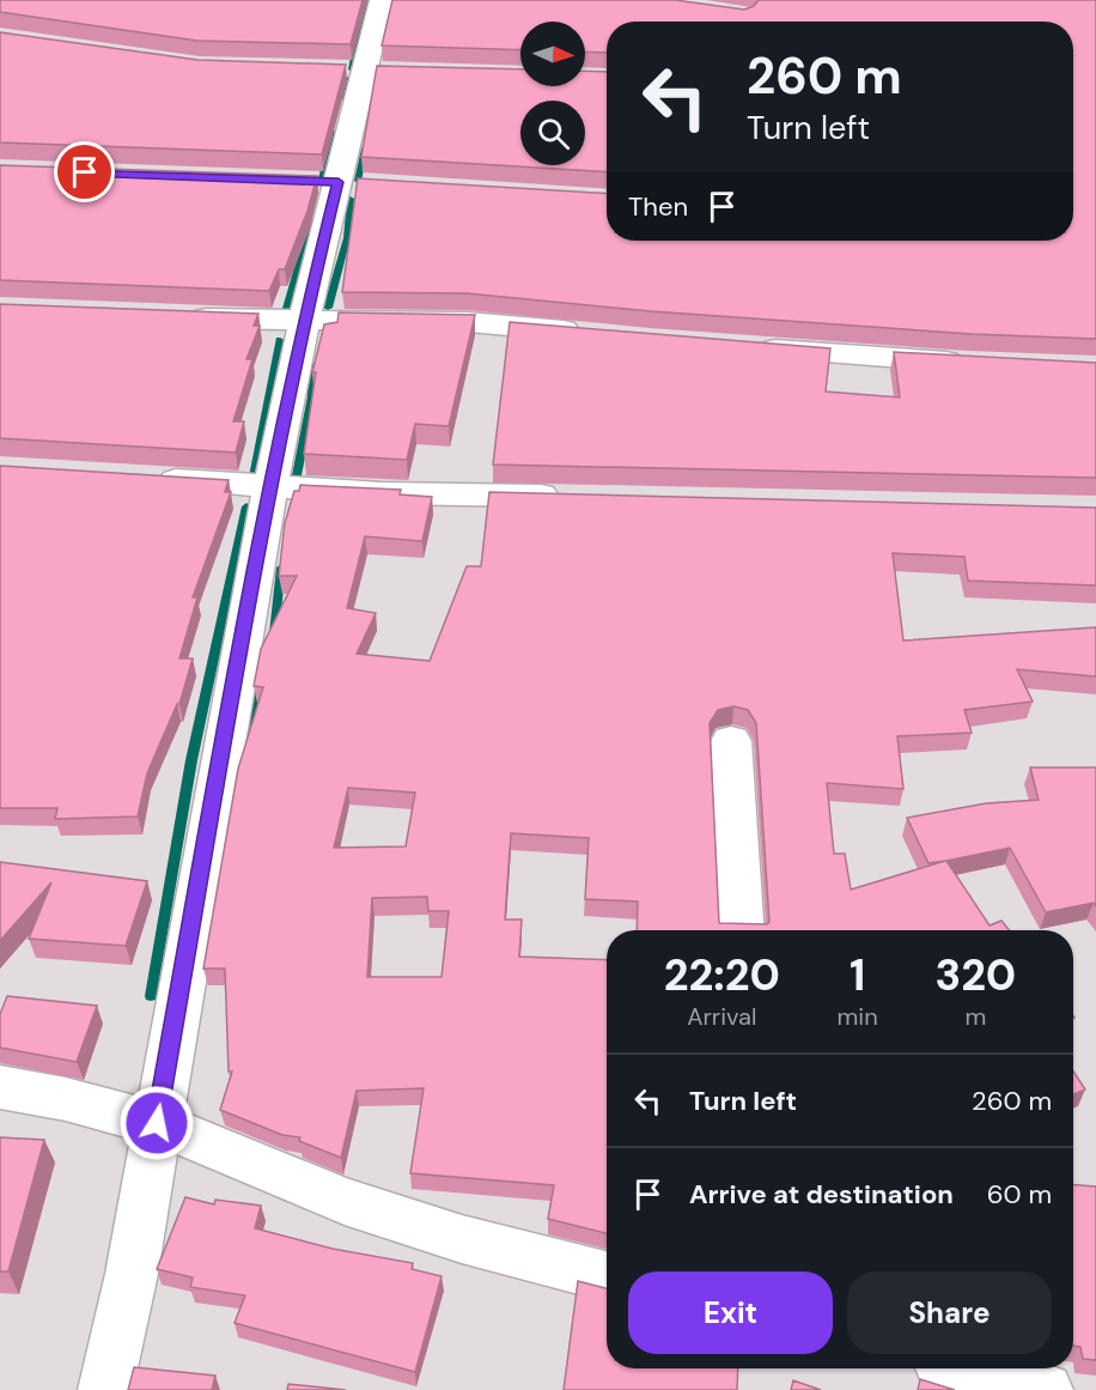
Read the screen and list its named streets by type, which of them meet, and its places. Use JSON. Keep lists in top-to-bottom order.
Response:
{
  "north": "right",
  "page": {
    "turn": ["260 m", "Turn left"],
    "then": "Then",
    "eta": [
      "22:20",
      "Arrival",
      "1",
      "min",
      "320",
      "m"
    ],
    "list": [
      {
        "name": "Turn left",
        "value": "260 m"
      },
      {
        "name": "Arrive at destination",
        "value": "60 m"
      }
    ],
    "buttons": ["Exit", "Share"]
  }
}
